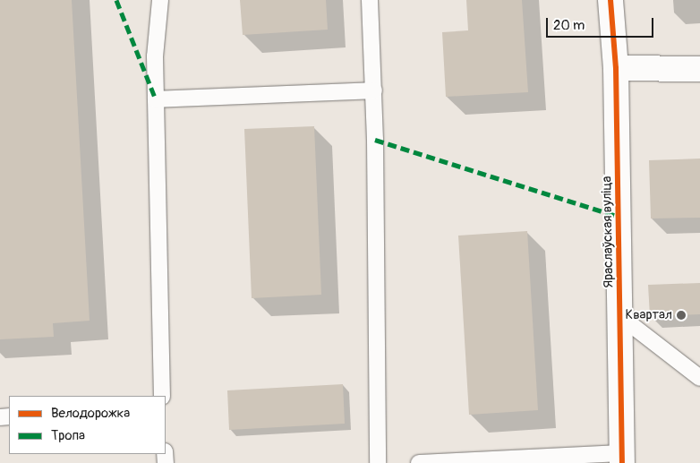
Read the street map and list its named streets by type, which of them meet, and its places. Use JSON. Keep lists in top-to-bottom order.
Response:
{
  "streets": {
    "street": ["Яраслаўская вуліца"]
  },
  "places": ["Квартал"],
  "legend": ["Велодорожка", "Тропа"],
  "scale_bar": "20 m"
}
